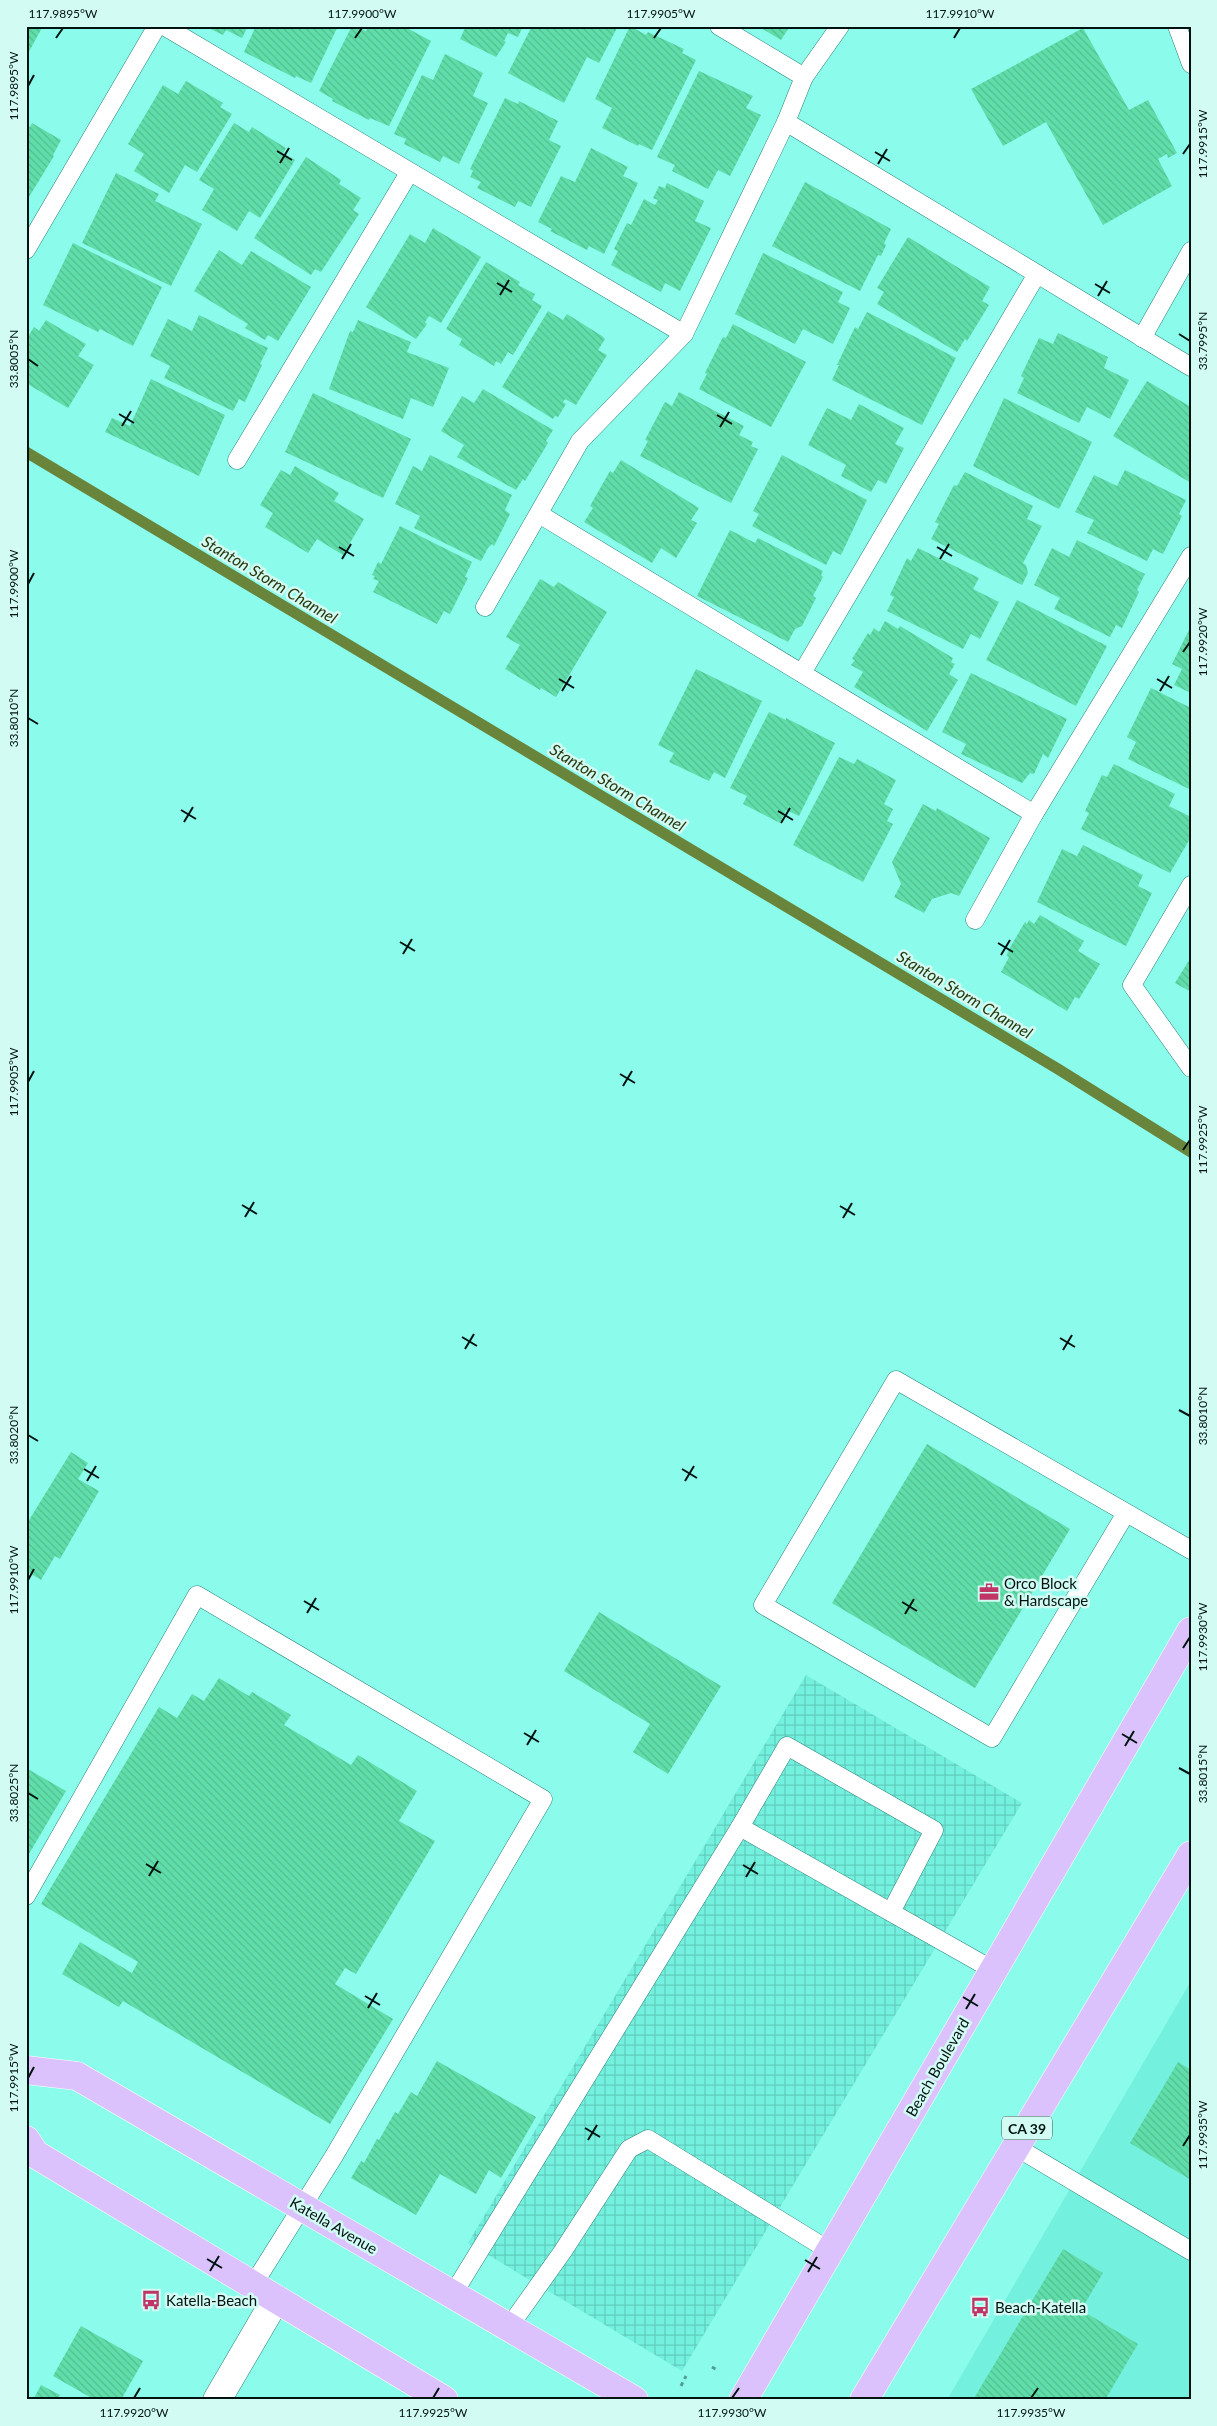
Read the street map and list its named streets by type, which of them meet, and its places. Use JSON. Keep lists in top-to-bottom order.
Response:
{
  "streets": {
    "main road": ["Beach Boulevard", "CA 39", "Katella Avenue"]
  },
  "water": ["Stanton Storm Channel"],
  "places": {
    "office": ["Orco Block & Hardscape"],
    "bus stop": ["Katella-Beach", "Beach-Katella"]
  },
  "coordinates": [
    "117.9895°W",
    "117.9900°W",
    "117.9905°W",
    "117.9910°W",
    "117.9915°W",
    "33.7995°N",
    "33.8005°N",
    "117.9920°W",
    "33.8010°N",
    "117.9925°W",
    "33.8020°N",
    "117.9930°W",
    "33.8015°N",
    "33.8025°N",
    "117.9935°W"
  ]
}
